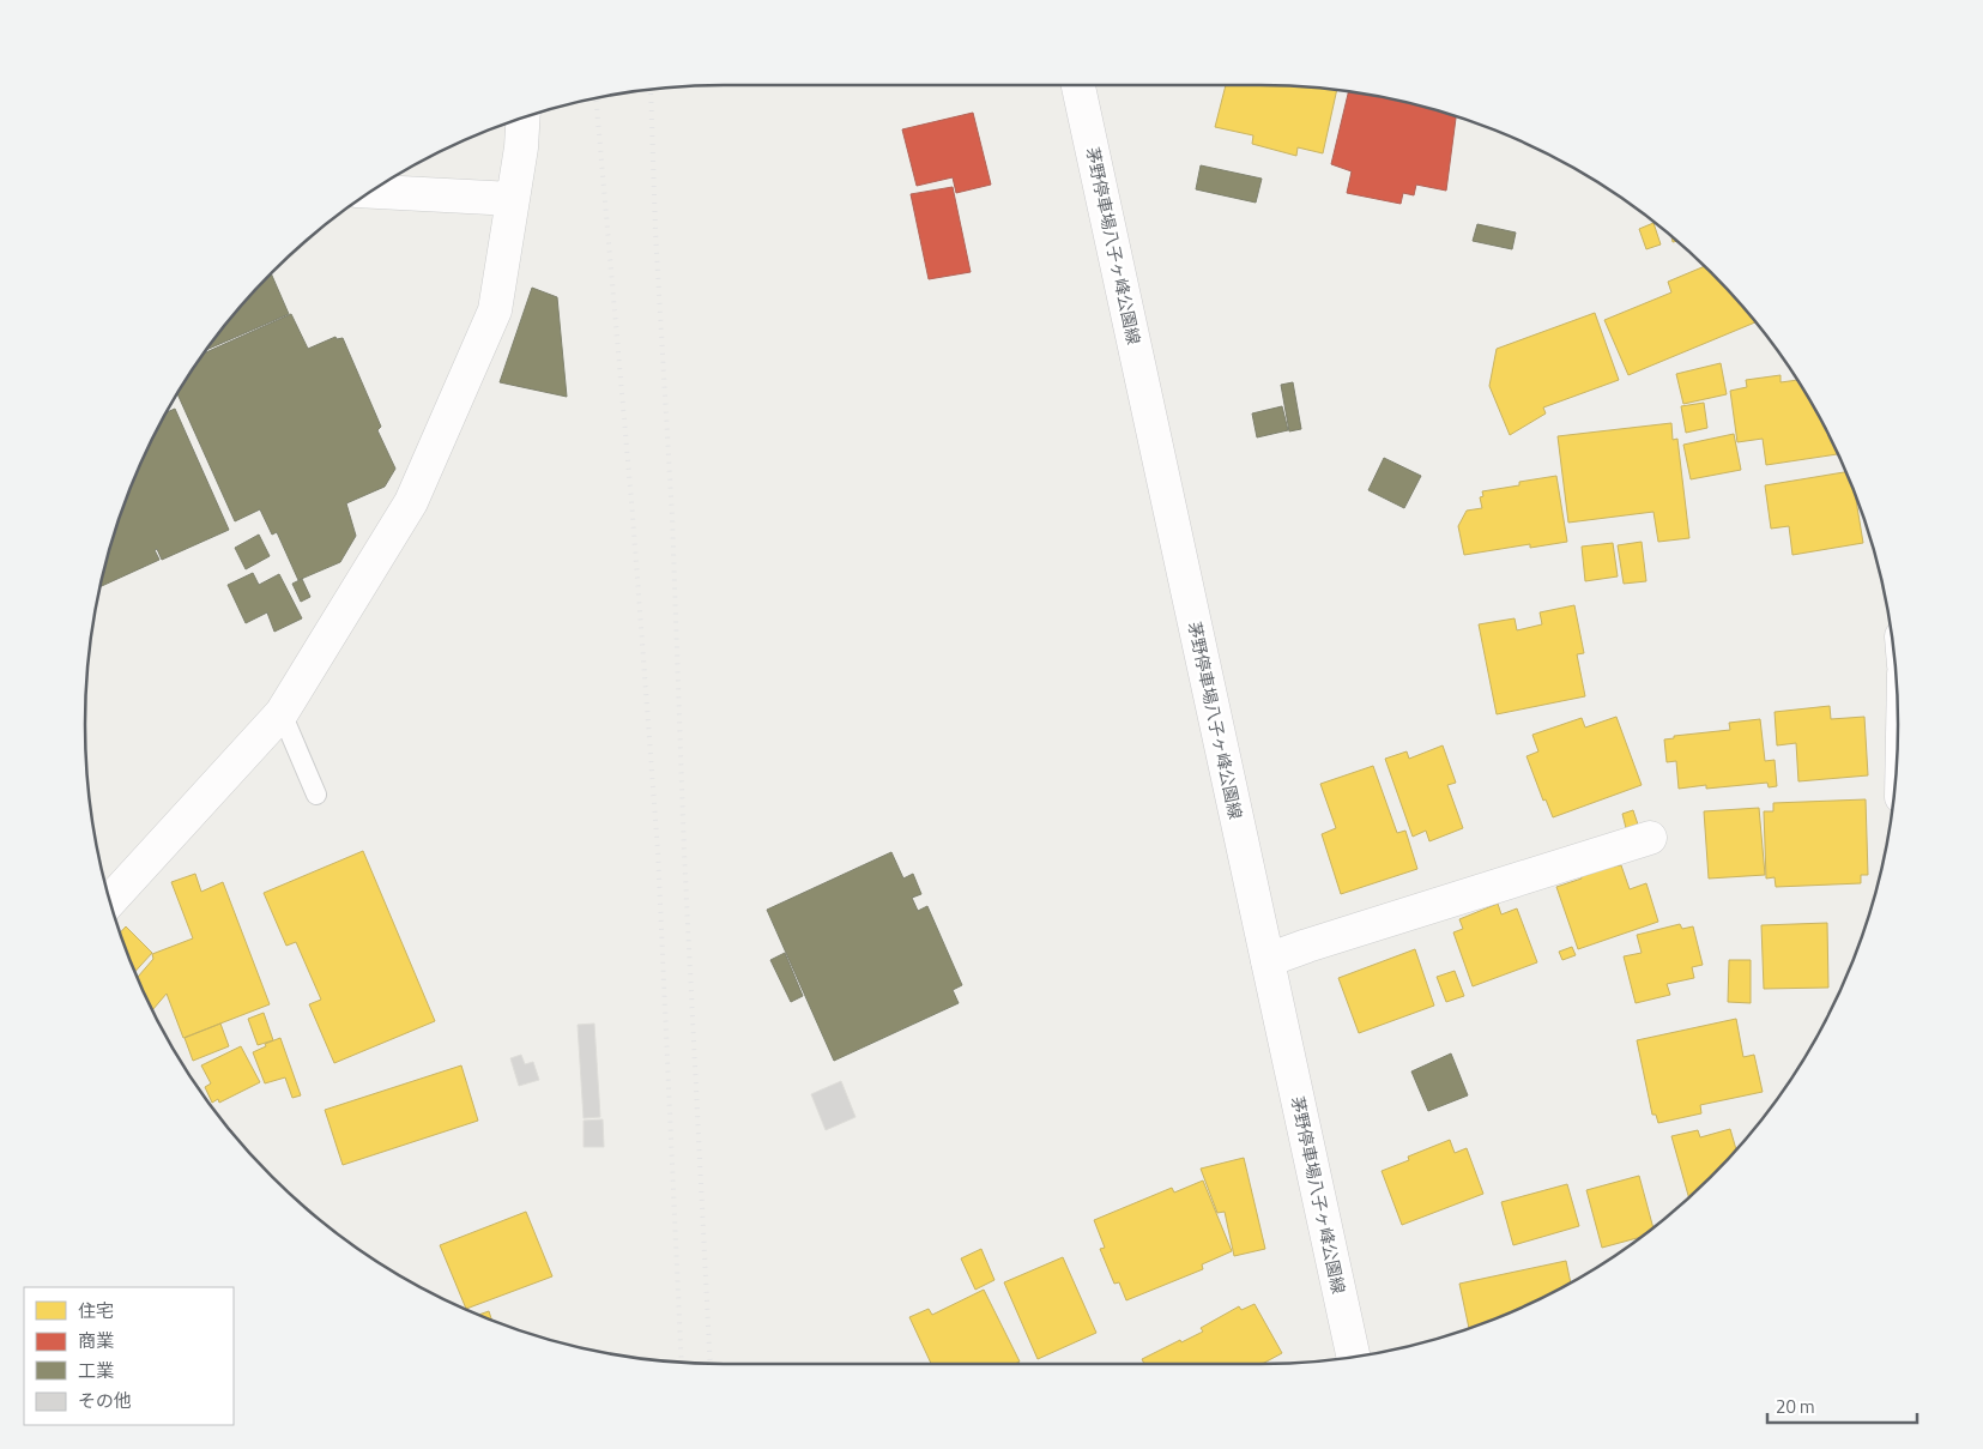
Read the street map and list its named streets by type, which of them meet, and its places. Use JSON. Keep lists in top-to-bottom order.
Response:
{
  "streets": {
    "street": ["茅野停車場八子ヶ峰公園線"]
  },
  "legend": [
    "住宅",
    "商業",
    "工業",
    "その他"
  ],
  "scale_bar": "20 m"
}
